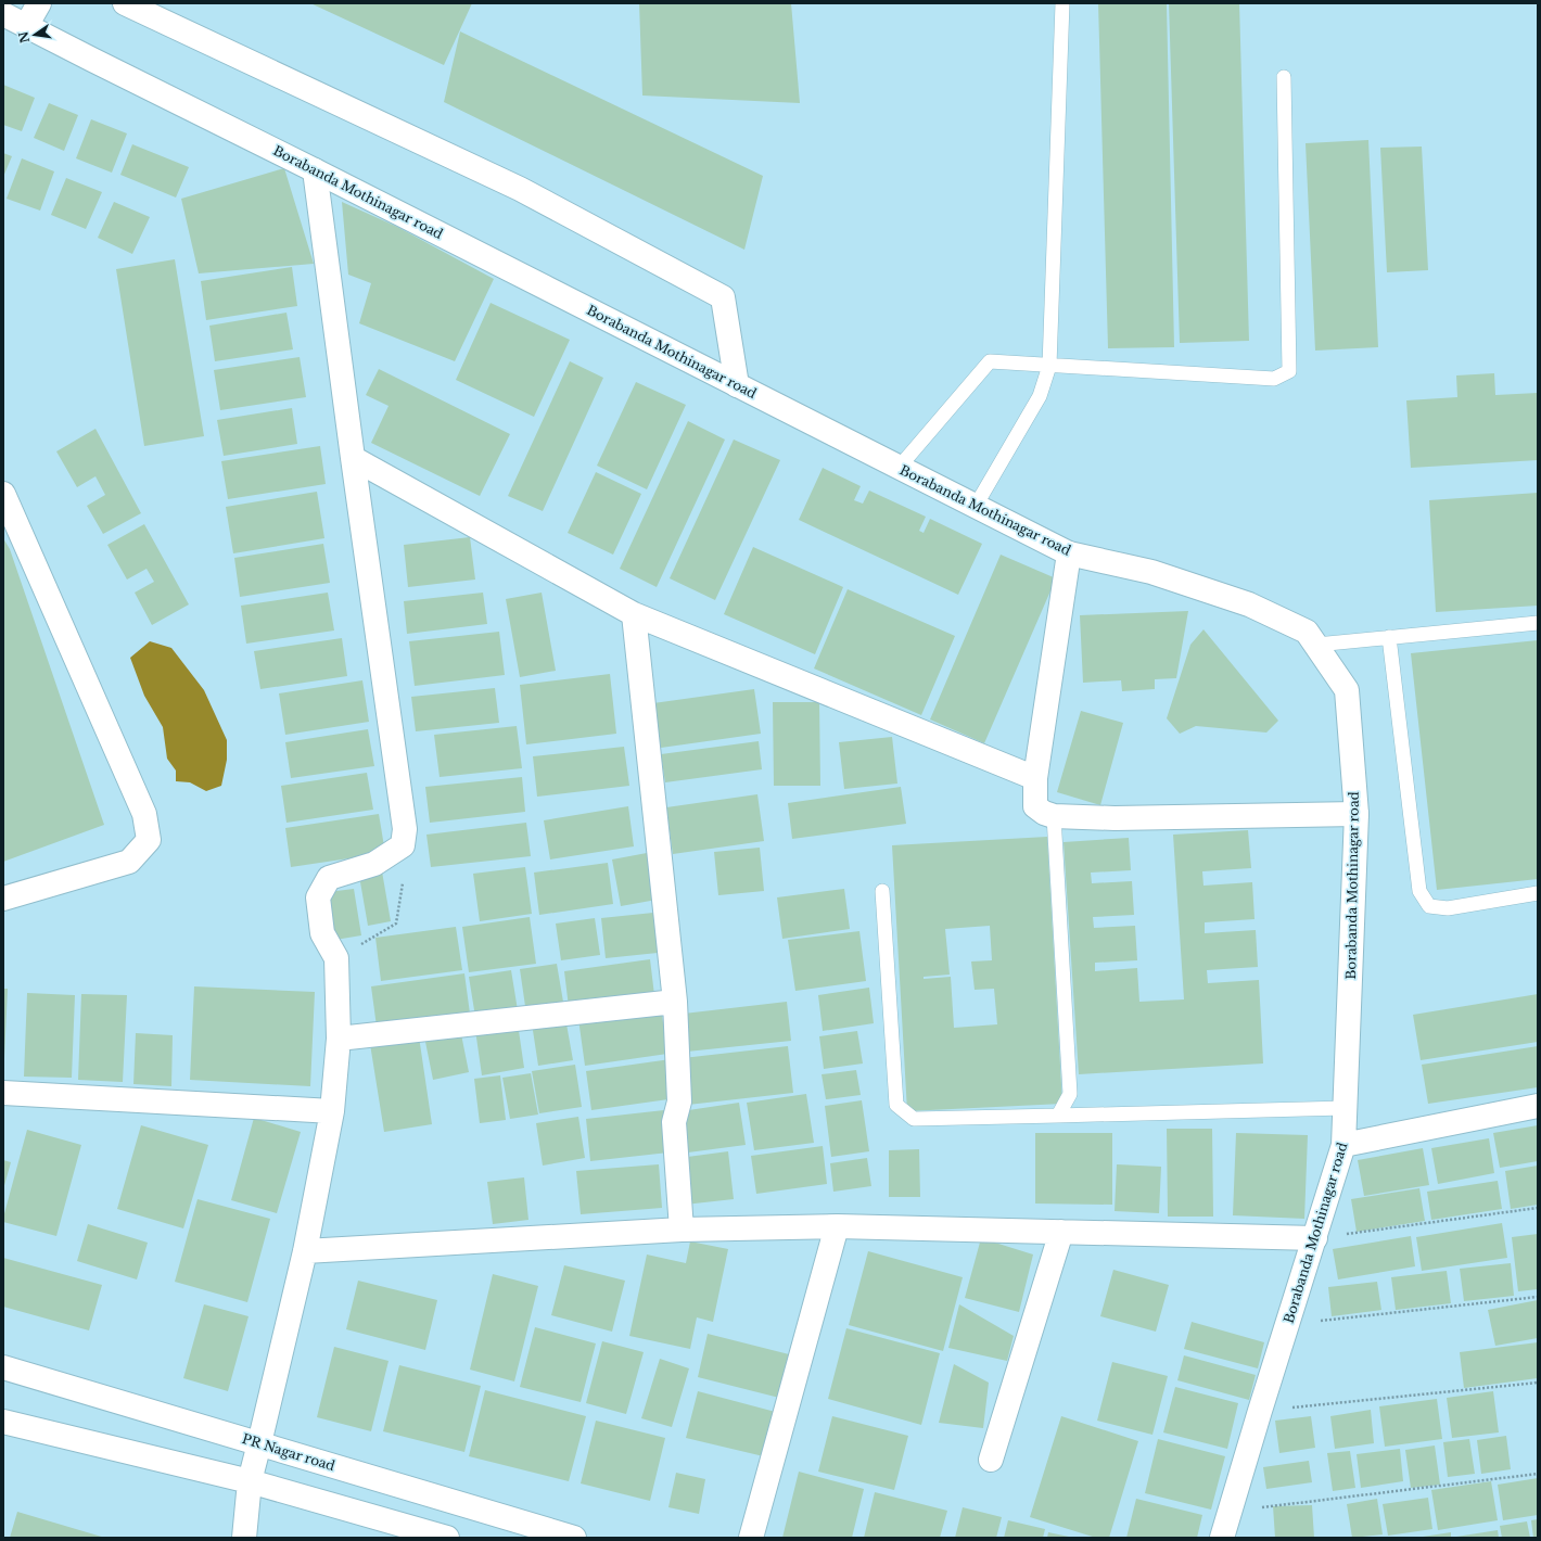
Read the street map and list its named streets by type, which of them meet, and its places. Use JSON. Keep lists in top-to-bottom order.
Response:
{
  "streets": {
    "street": ["Borabanda Mothinagar road", "PR Nagar road"]
  },
  "north": "left"
}
